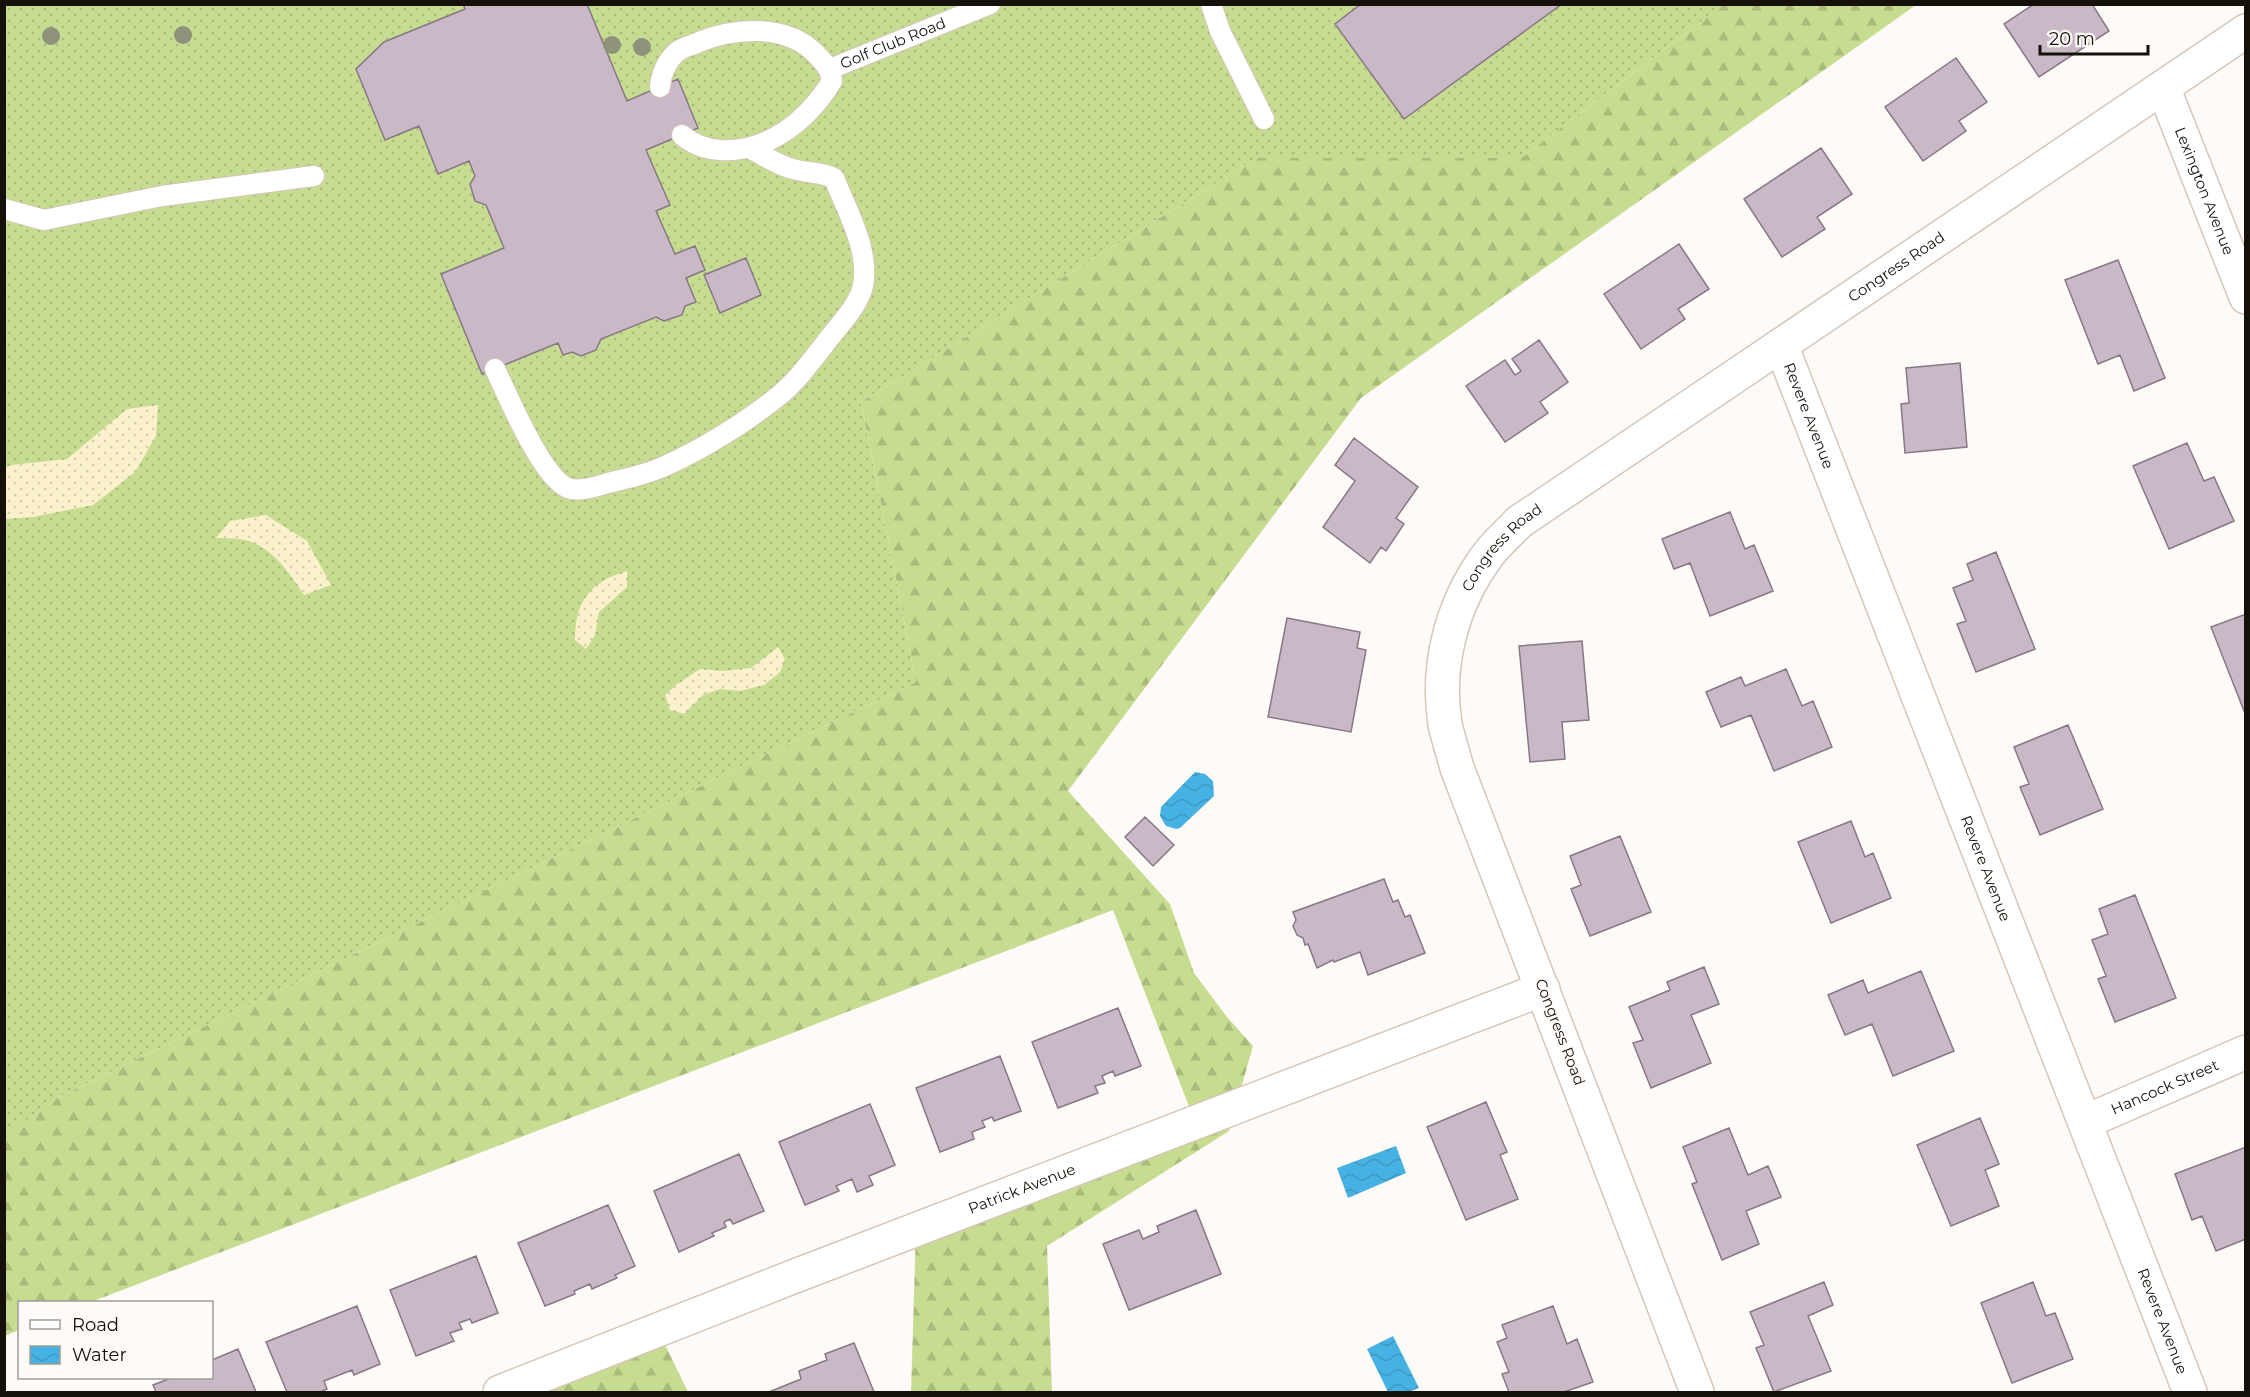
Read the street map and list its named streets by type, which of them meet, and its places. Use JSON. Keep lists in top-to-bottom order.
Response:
{
  "streets": {
    "street": [
      "Lexington Avenue",
      "Congress Road",
      "Revere Avenue",
      "Hancock Street",
      "Patrick Avenue"
    ],
    "lane": ["Golf Club Road"]
  },
  "crossings": [
    ["Lexington Avenue", "Congress Road"],
    ["Congress Road", "Revere Avenue"],
    ["Congress Road", "Patrick Avenue"],
    ["Revere Avenue", "Hancock Street"]
  ],
  "legend": ["Road", "Water"],
  "scale_bar": "20 m"
}
